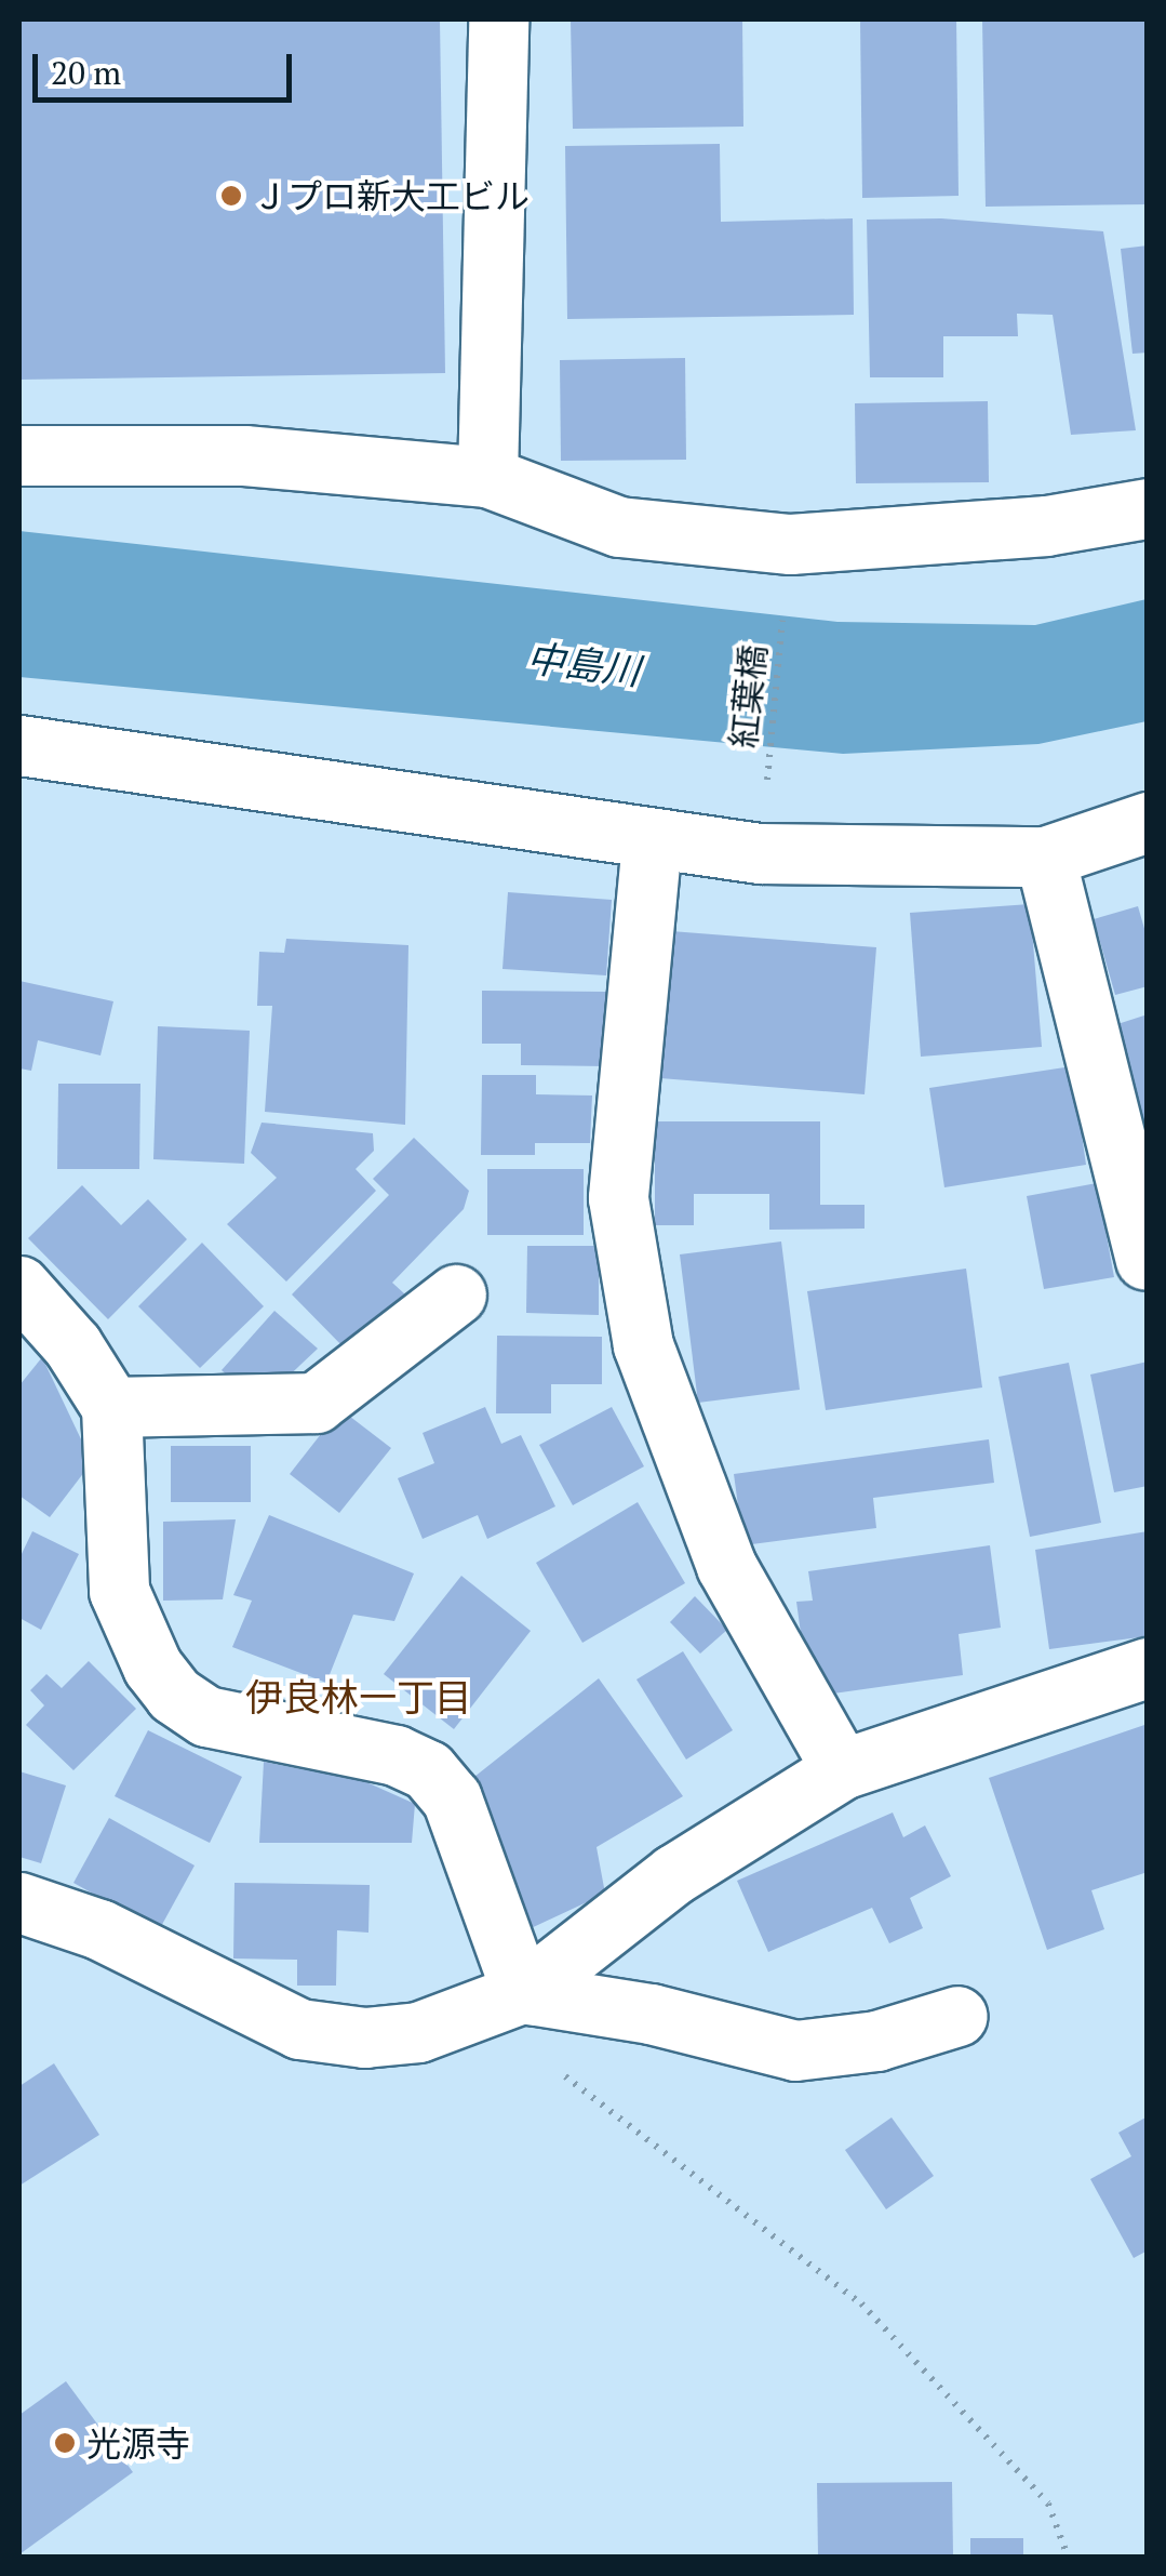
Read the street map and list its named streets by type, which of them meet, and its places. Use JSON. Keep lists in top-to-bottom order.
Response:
{
  "streets": {
    "path": ["紅葉橋"]
  },
  "districts": ["伊良林一丁目"],
  "water": ["中島川"],
  "places": ["Ｊプロ新大工ビル", "光源寺"],
  "scale_bar": "20 m"
}
